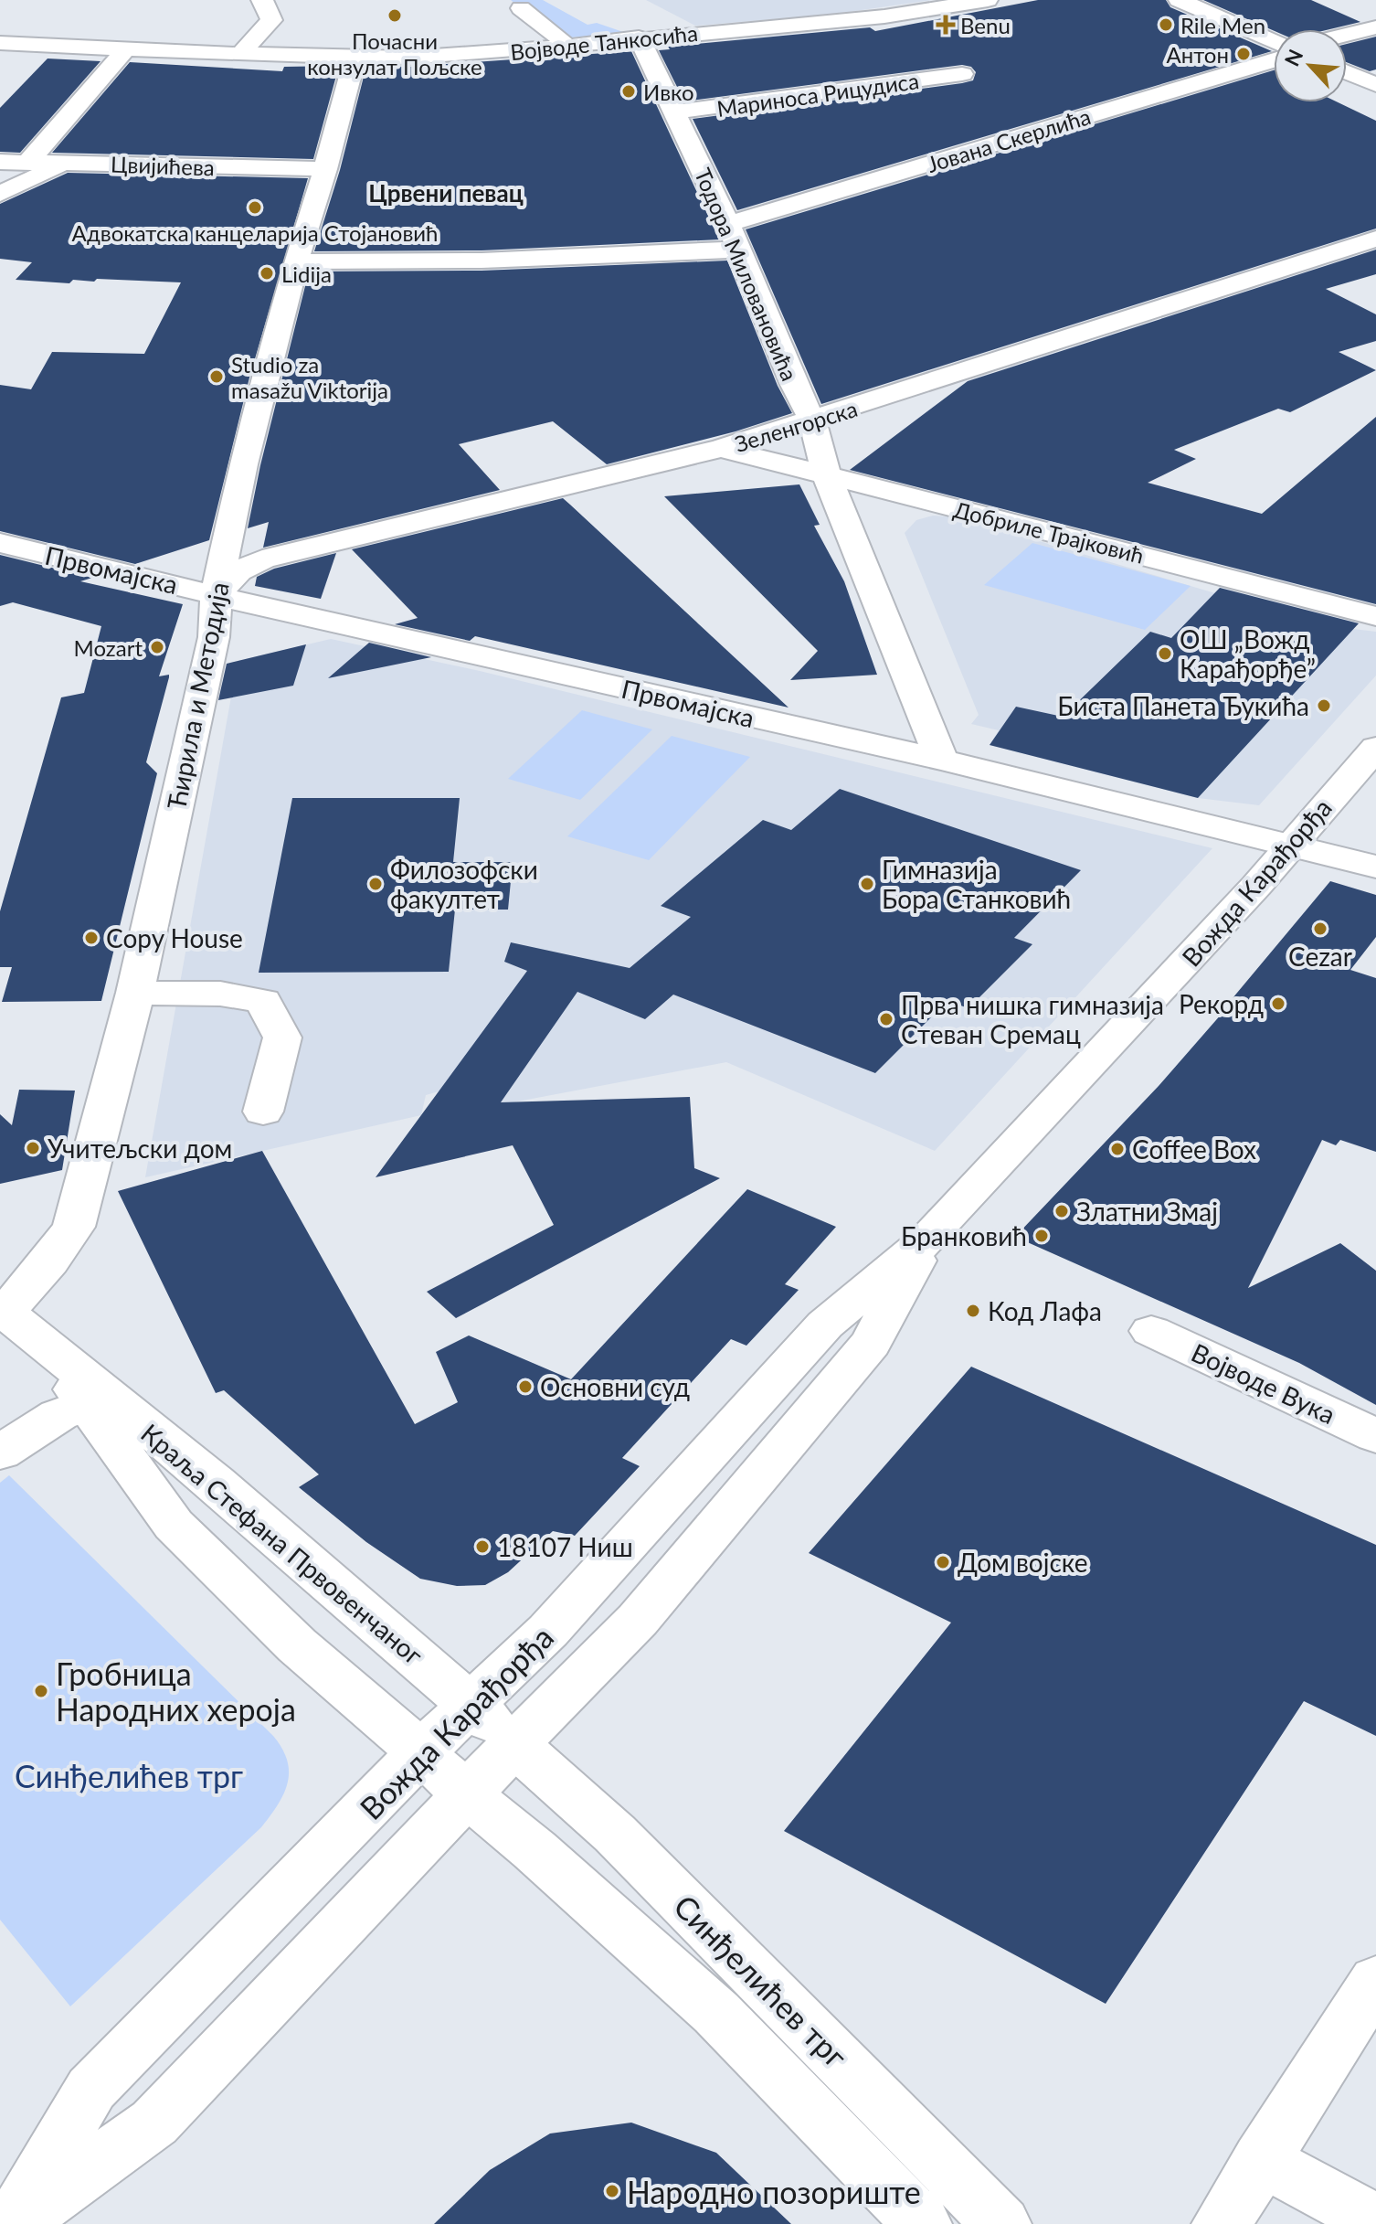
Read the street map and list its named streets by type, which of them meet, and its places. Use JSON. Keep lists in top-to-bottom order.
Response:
{
  "streets": {
    "street": [
      "Војводе Танкосића",
      "Мариноса Рицудиса",
      "Јована Скерлића",
      "Цвијићева",
      "Тодора Миловановића",
      "Зеленгорска",
      "Добриле Трајковић",
      "Првомајска",
      "Ћирила и Методија",
      "Вожда Карађорђа",
      "Војводе Вука",
      "Краља Стефана Првовенчаног",
      "Синђелићев трг"
    ]
  },
  "crossings": [
    ["Војводе Танкосића", "Тодора Миловановића"],
    ["Војводе Танкосића", "Ћирила и Методија"],
    ["Мариноса Рицудиса", "Тодора Миловановића"],
    ["Јована Скерлића", "Тодора Миловановића"],
    ["Цвијићева", "Ћирила и Методија"],
    ["Тодора Миловановића", "Зеленгорска"],
    ["Тодора Миловановића", "Добриле Трајковић"],
    ["Тодора Миловановића", "Првомајска"],
    ["Зеленгорска", "Добриле Трајковић"],
    ["Зеленгорска", "Првомајска"],
    ["Зеленгорска", "Ћирила и Методија"],
    ["Првомајска", "Ћирила и Методија"],
    ["Првомајска", "Вожда Карађорђа"],
    ["Ћирила и Методија", "Краља Стефана Првовенчаног"],
    ["Вожда Карађорђа", "Краља Стефана Првовенчаног"],
    ["Вожда Карађорђа", "Синђелићев трг"],
    ["Краља Стефана Првовенчаног", "Синђелићев трг"]
  ],
  "districts": ["Црвени певац"],
  "parks": ["Синђелићев трг"],
  "places": {
    "other": [
      "Почасни конзулат Пољске",
      "Rile Men",
      "Антон",
      "Ивко",
      "Адвокатска канцеларија Стојановић",
      "Lidija",
      "Studio za masažu Viktorija",
      "Mozart",
      "ОШ „Вожд Карађорђе”",
      "Биста Панета Ђукића",
      "Филозофски факултет",
      "Гимназија Бора Станковић",
      "Cezar",
      "Copy House",
      "Рекорд",
      "Прва нишка гимназија Стеван Сремац",
      "Учитељски дом",
      "Coffee Box",
      "Златни Змај",
      "Бранковић",
      "Код Лафа",
      "Основни суд",
      "18107 Ниш",
      "Дом војске",
      "Гробница Народних хероја",
      "Народно позориште"
    ],
    "health": ["Benu"]
  },
  "north": "top left"
}
